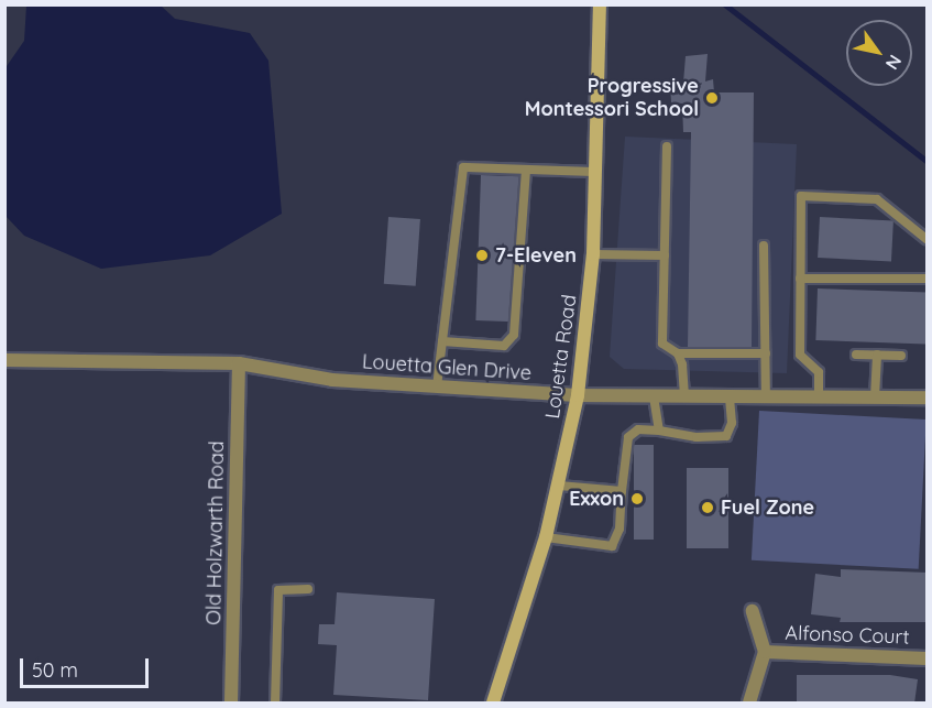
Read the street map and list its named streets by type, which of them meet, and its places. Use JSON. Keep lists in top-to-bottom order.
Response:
{
  "streets": {
    "main road": ["Louetta Road"],
    "street": ["Louetta Glen Drive", "Old Holzwarth Road", "Alfonso Court"]
  },
  "crossings": [
    ["Louetta Road", "Louetta Glen Drive"],
    ["Louetta Glen Drive", "Old Holzwarth Road"]
  ],
  "places": [
    "Progressive Montessori School",
    "7-Eleven",
    "Exxon",
    "Fuel Zone"
  ],
  "scale_bar": "50 m",
  "north": "bottom right"
}
